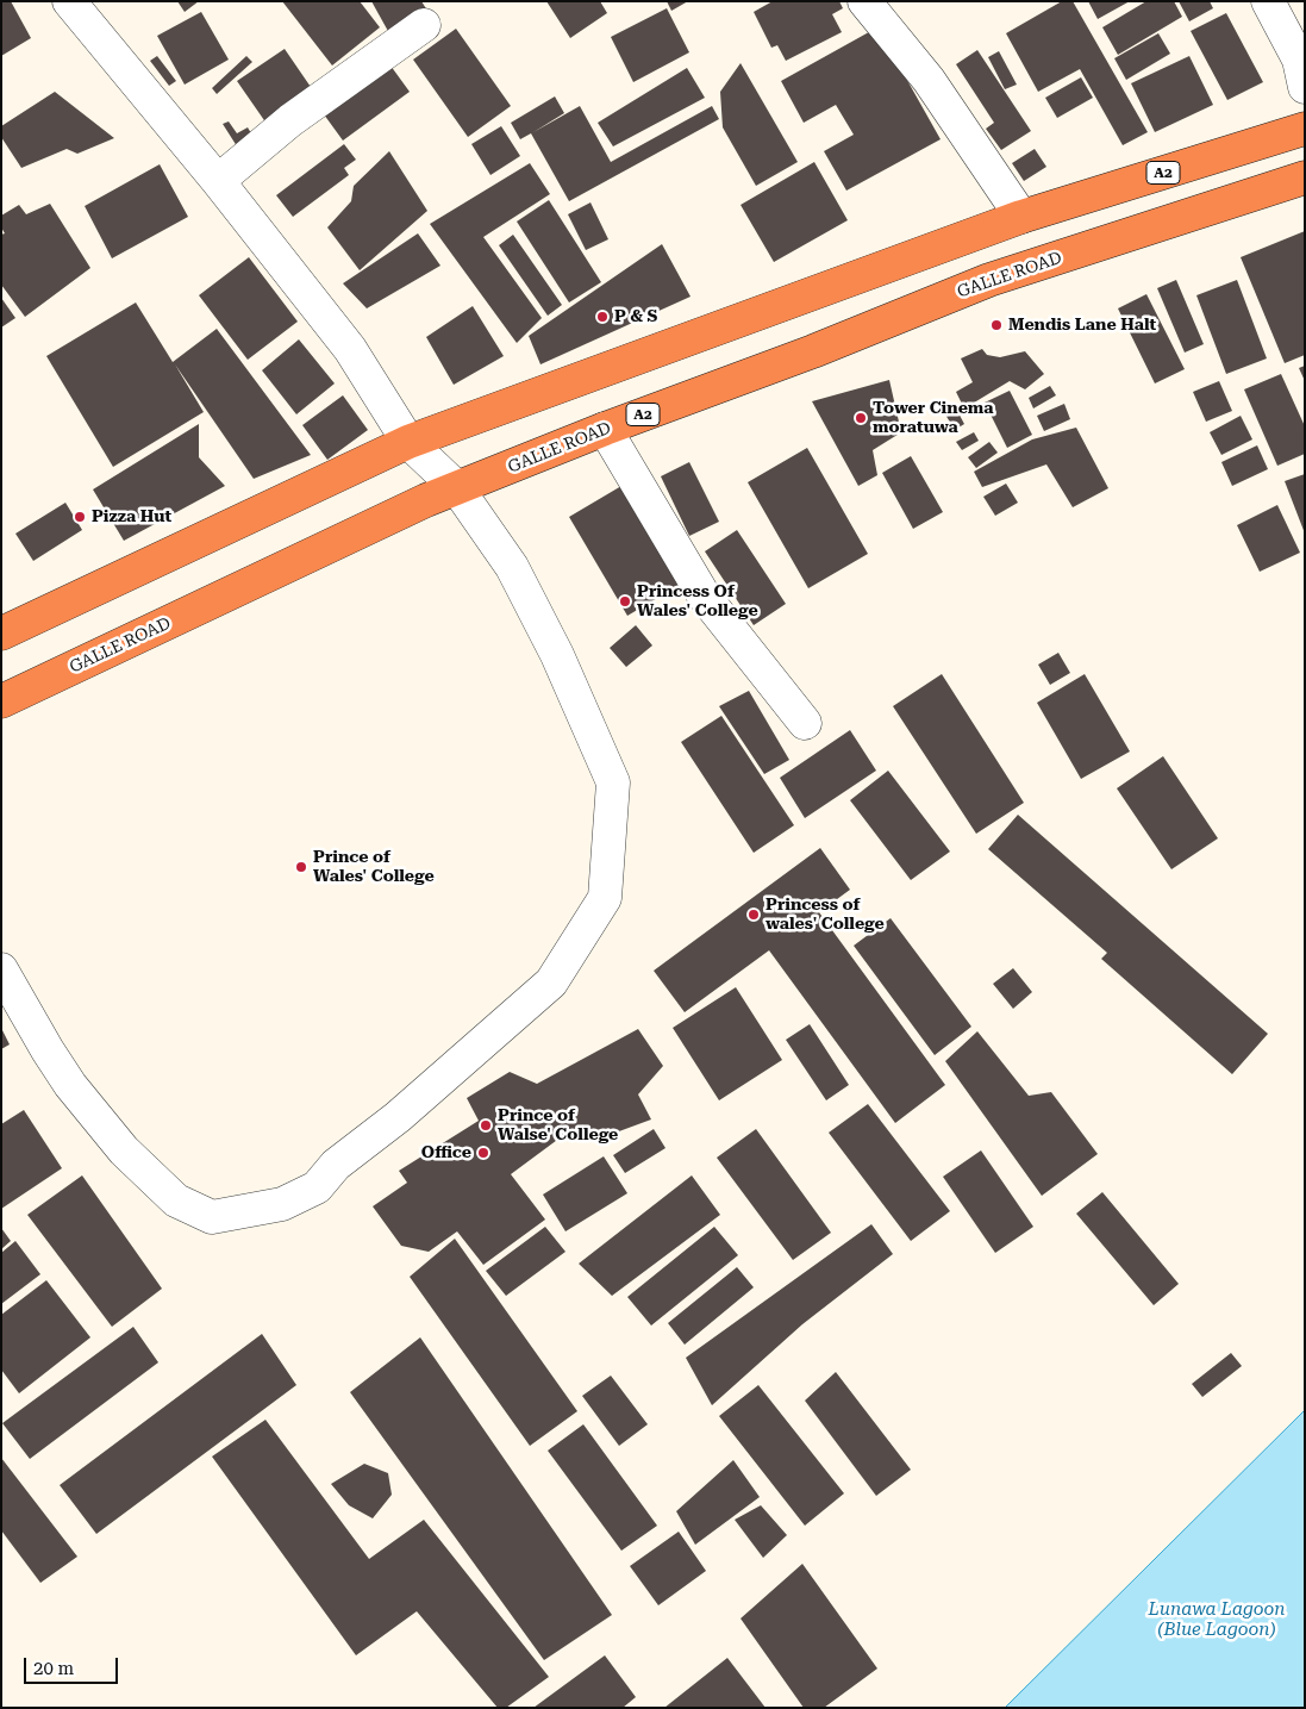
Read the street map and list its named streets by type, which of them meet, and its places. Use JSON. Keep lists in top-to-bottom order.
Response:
{
  "streets": {
    "highway": ["A2", "GALLE ROAD"]
  },
  "water": ["Lunawa Lagoon (Blue Lagoon)"],
  "places": [
    "P & S",
    "Mendis Lane Halt",
    "Tower Cinema moratuwa",
    "Pizza Hut",
    "Princess Of Wales' College",
    "Prince of Wales' College",
    "Princess of wales' College",
    "Prince of Walse' College",
    "Office"
  ],
  "scale_bar": "20 m"
}
